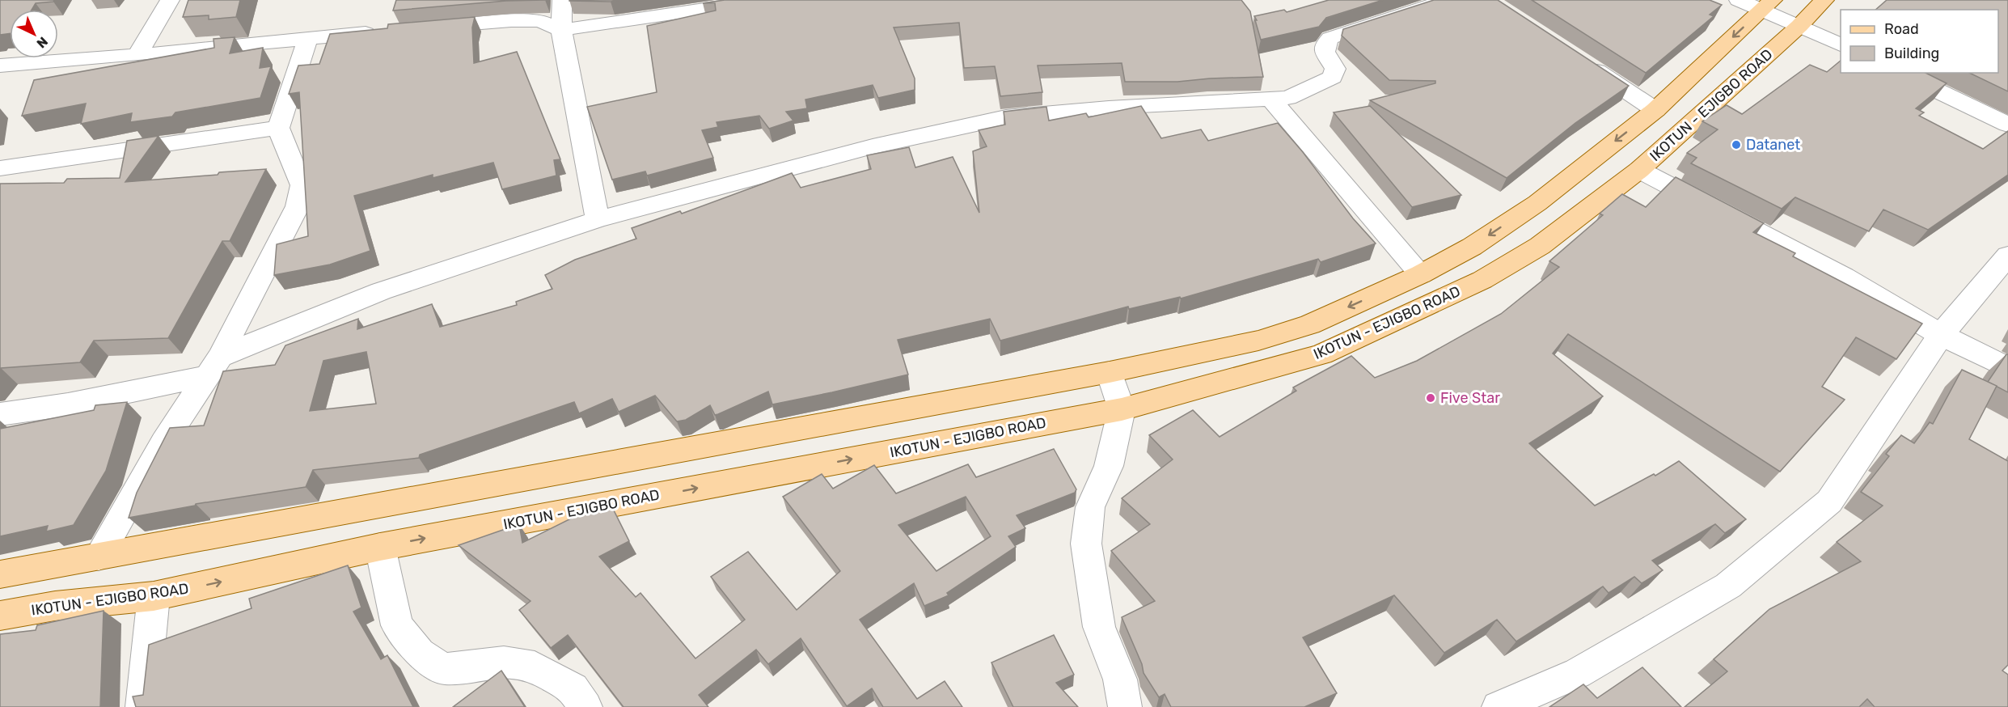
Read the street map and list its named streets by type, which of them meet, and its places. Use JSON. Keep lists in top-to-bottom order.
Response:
{
  "streets": {
    "main road": ["IKOTUN - EJIGBO ROAD"]
  },
  "places": ["Datanet", "Five Star"],
  "legend": ["Road", "Building"],
  "north": "bottom right"
}
